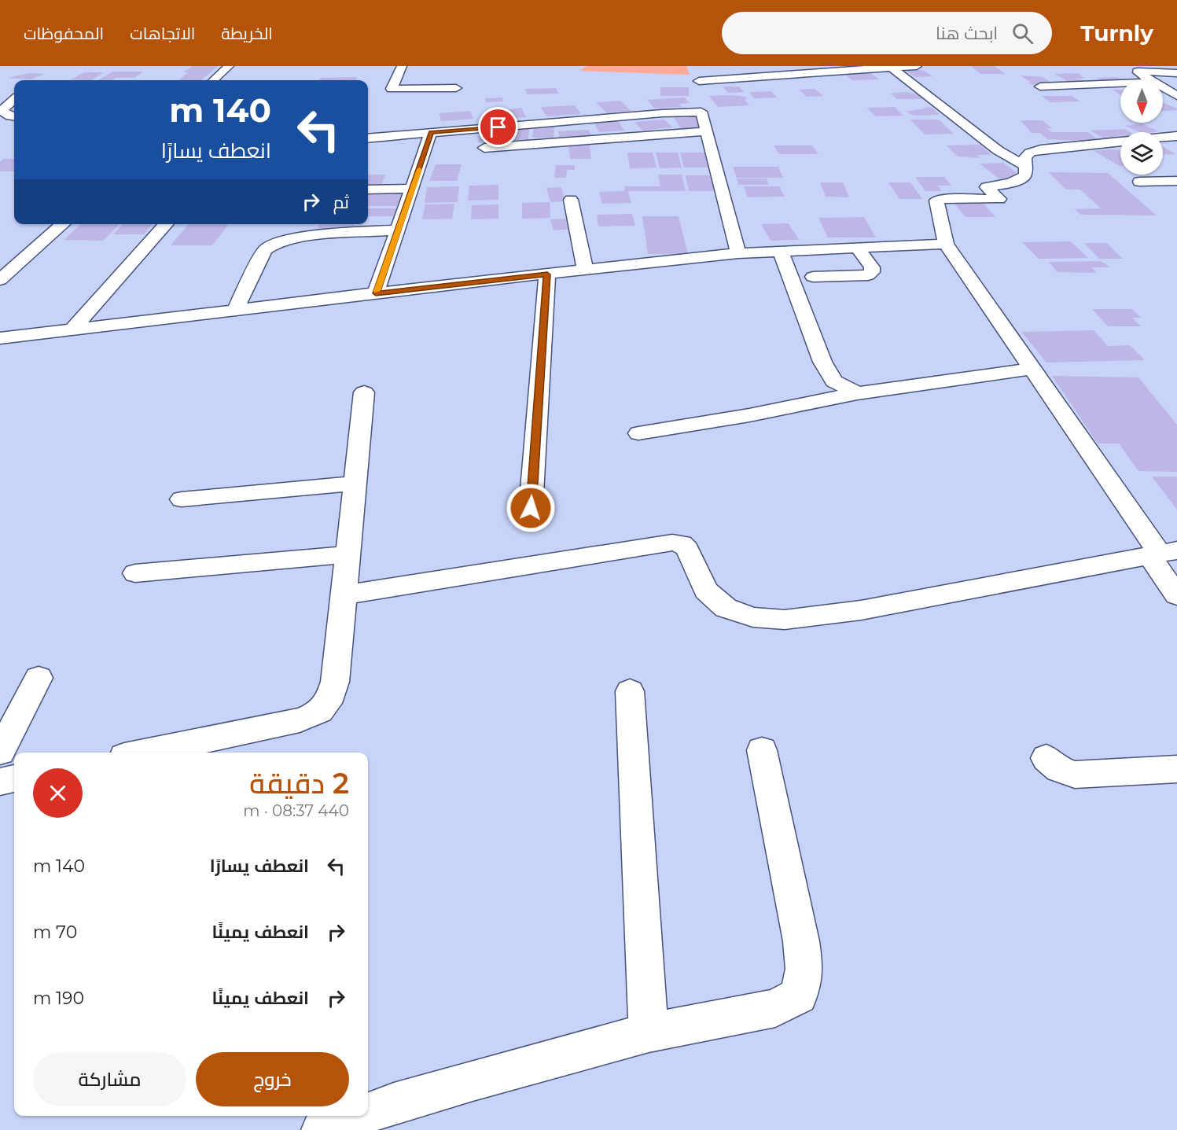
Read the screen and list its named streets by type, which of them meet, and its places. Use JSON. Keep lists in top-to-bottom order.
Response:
{
  "north": "bottom",
  "page": {
    "header": "Turnly",
    "search": "ابحث هنا",
    "nav": ["الخريطة", "الاتجاهات", "المحفوظات"],
    "turn": ["140 m", "انعطف يسارًا"],
    "then": "ثم",
    "heading": ["2 دقيقة", "440 m · 08:37"],
    "list": [
      {
        "name": "انعطف يسارًا",
        "value": "140 m"
      },
      {
        "name": "انعطف يمينًا",
        "value": "70 m"
      },
      {
        "name": "انعطف يمينًا",
        "value": "190 m"
      }
    ],
    "buttons": ["خروج", "مشاركة"]
  }
}
